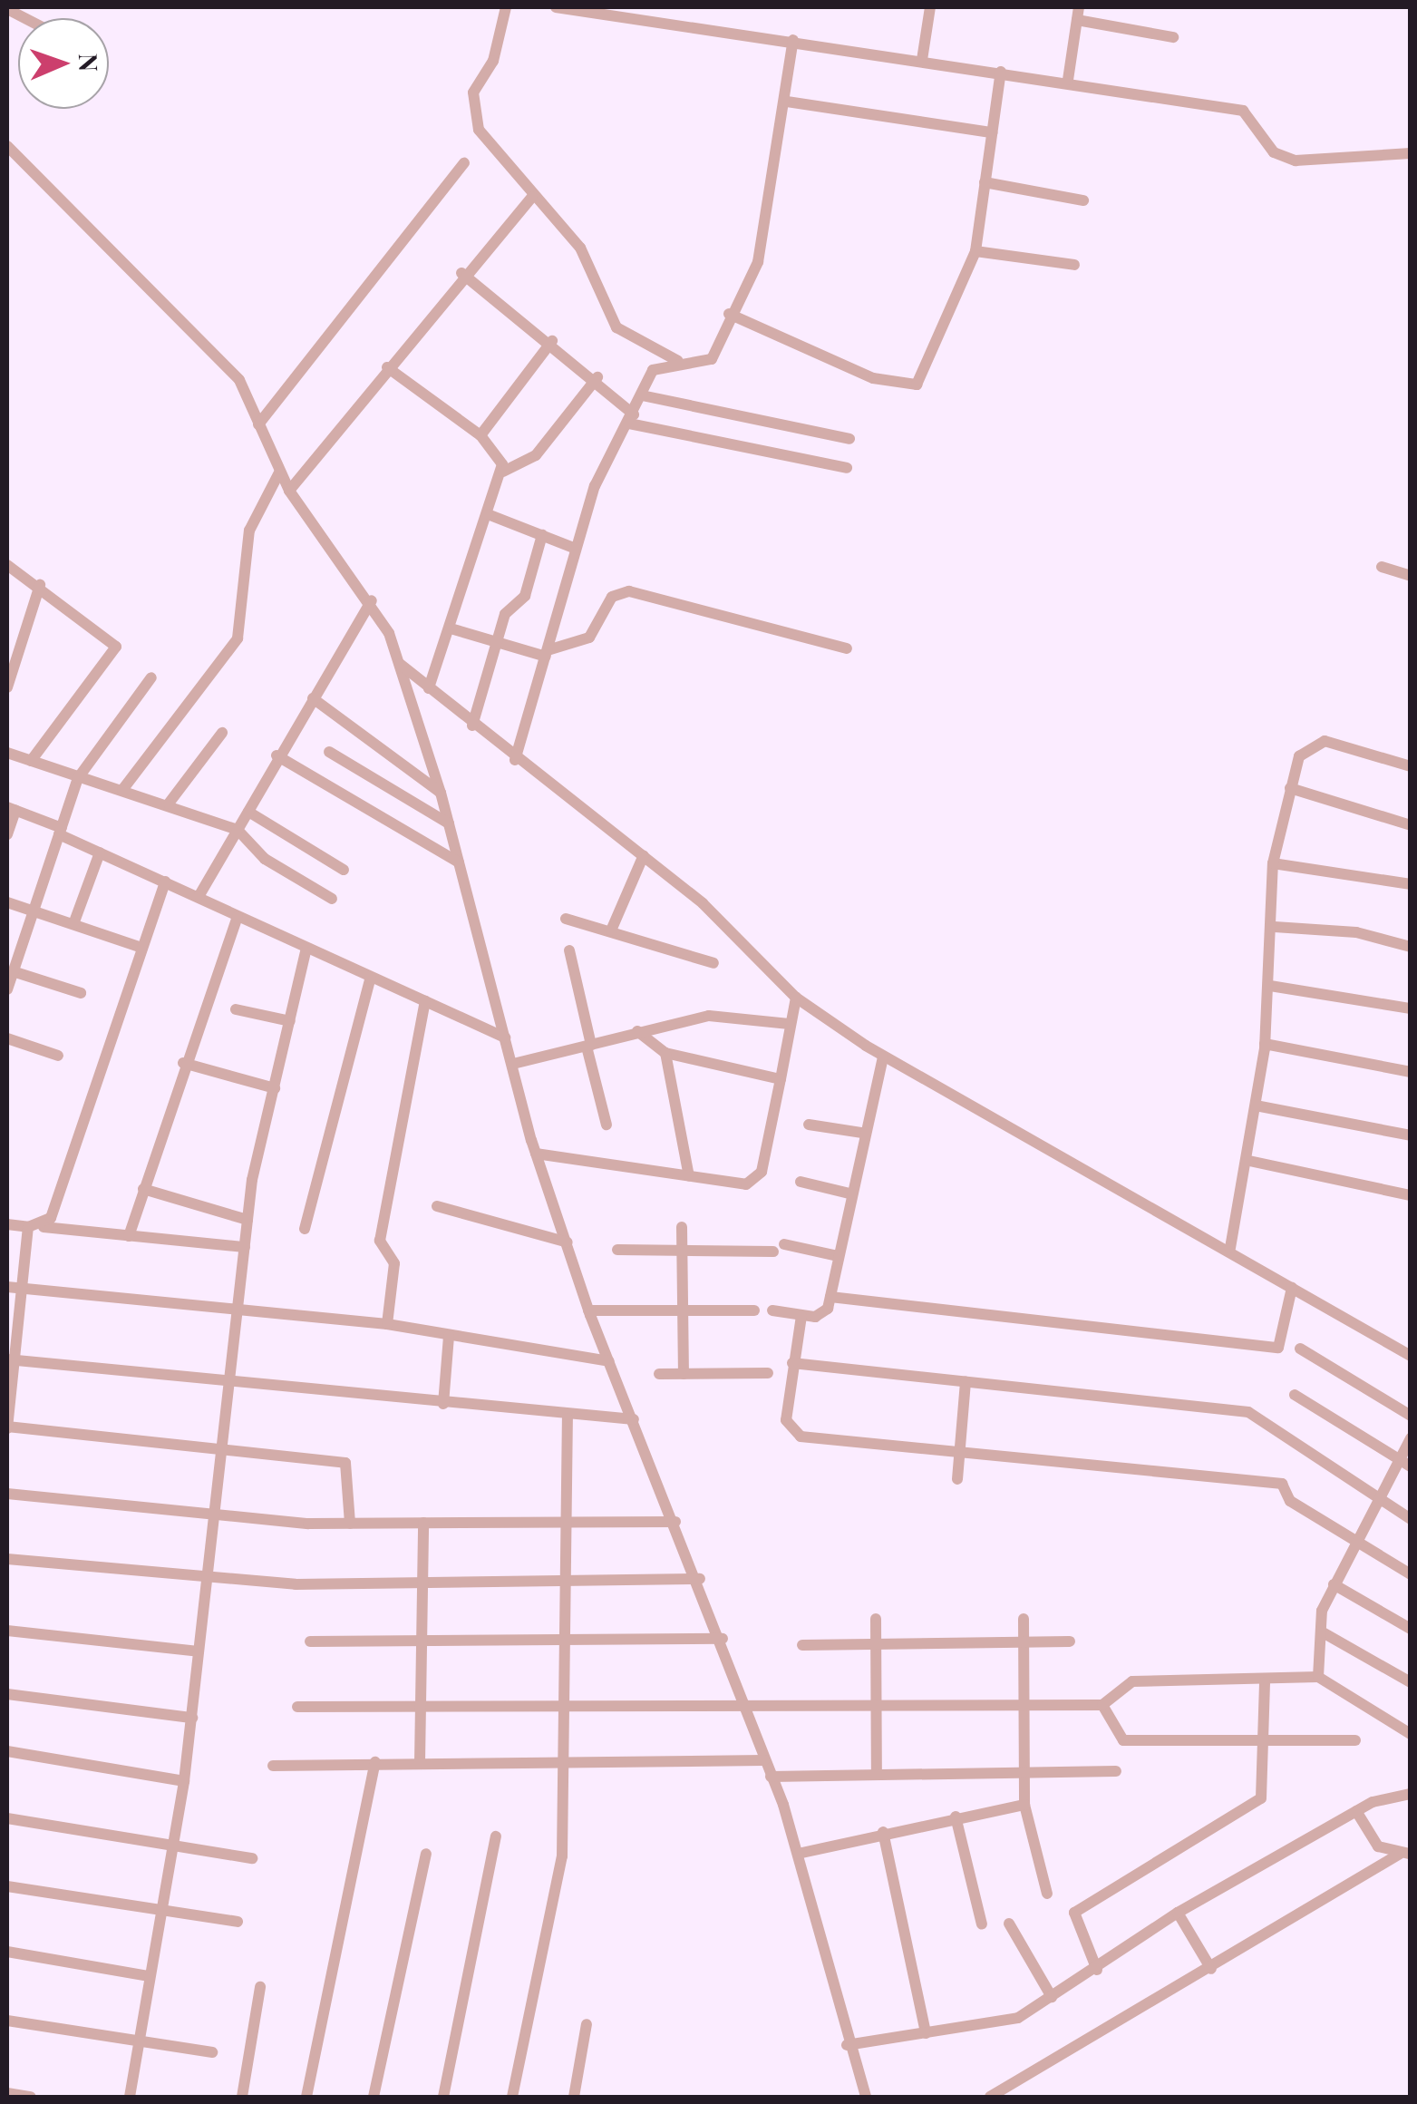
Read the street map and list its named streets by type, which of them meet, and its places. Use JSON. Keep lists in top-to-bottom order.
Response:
{
  "north": "right"
}
